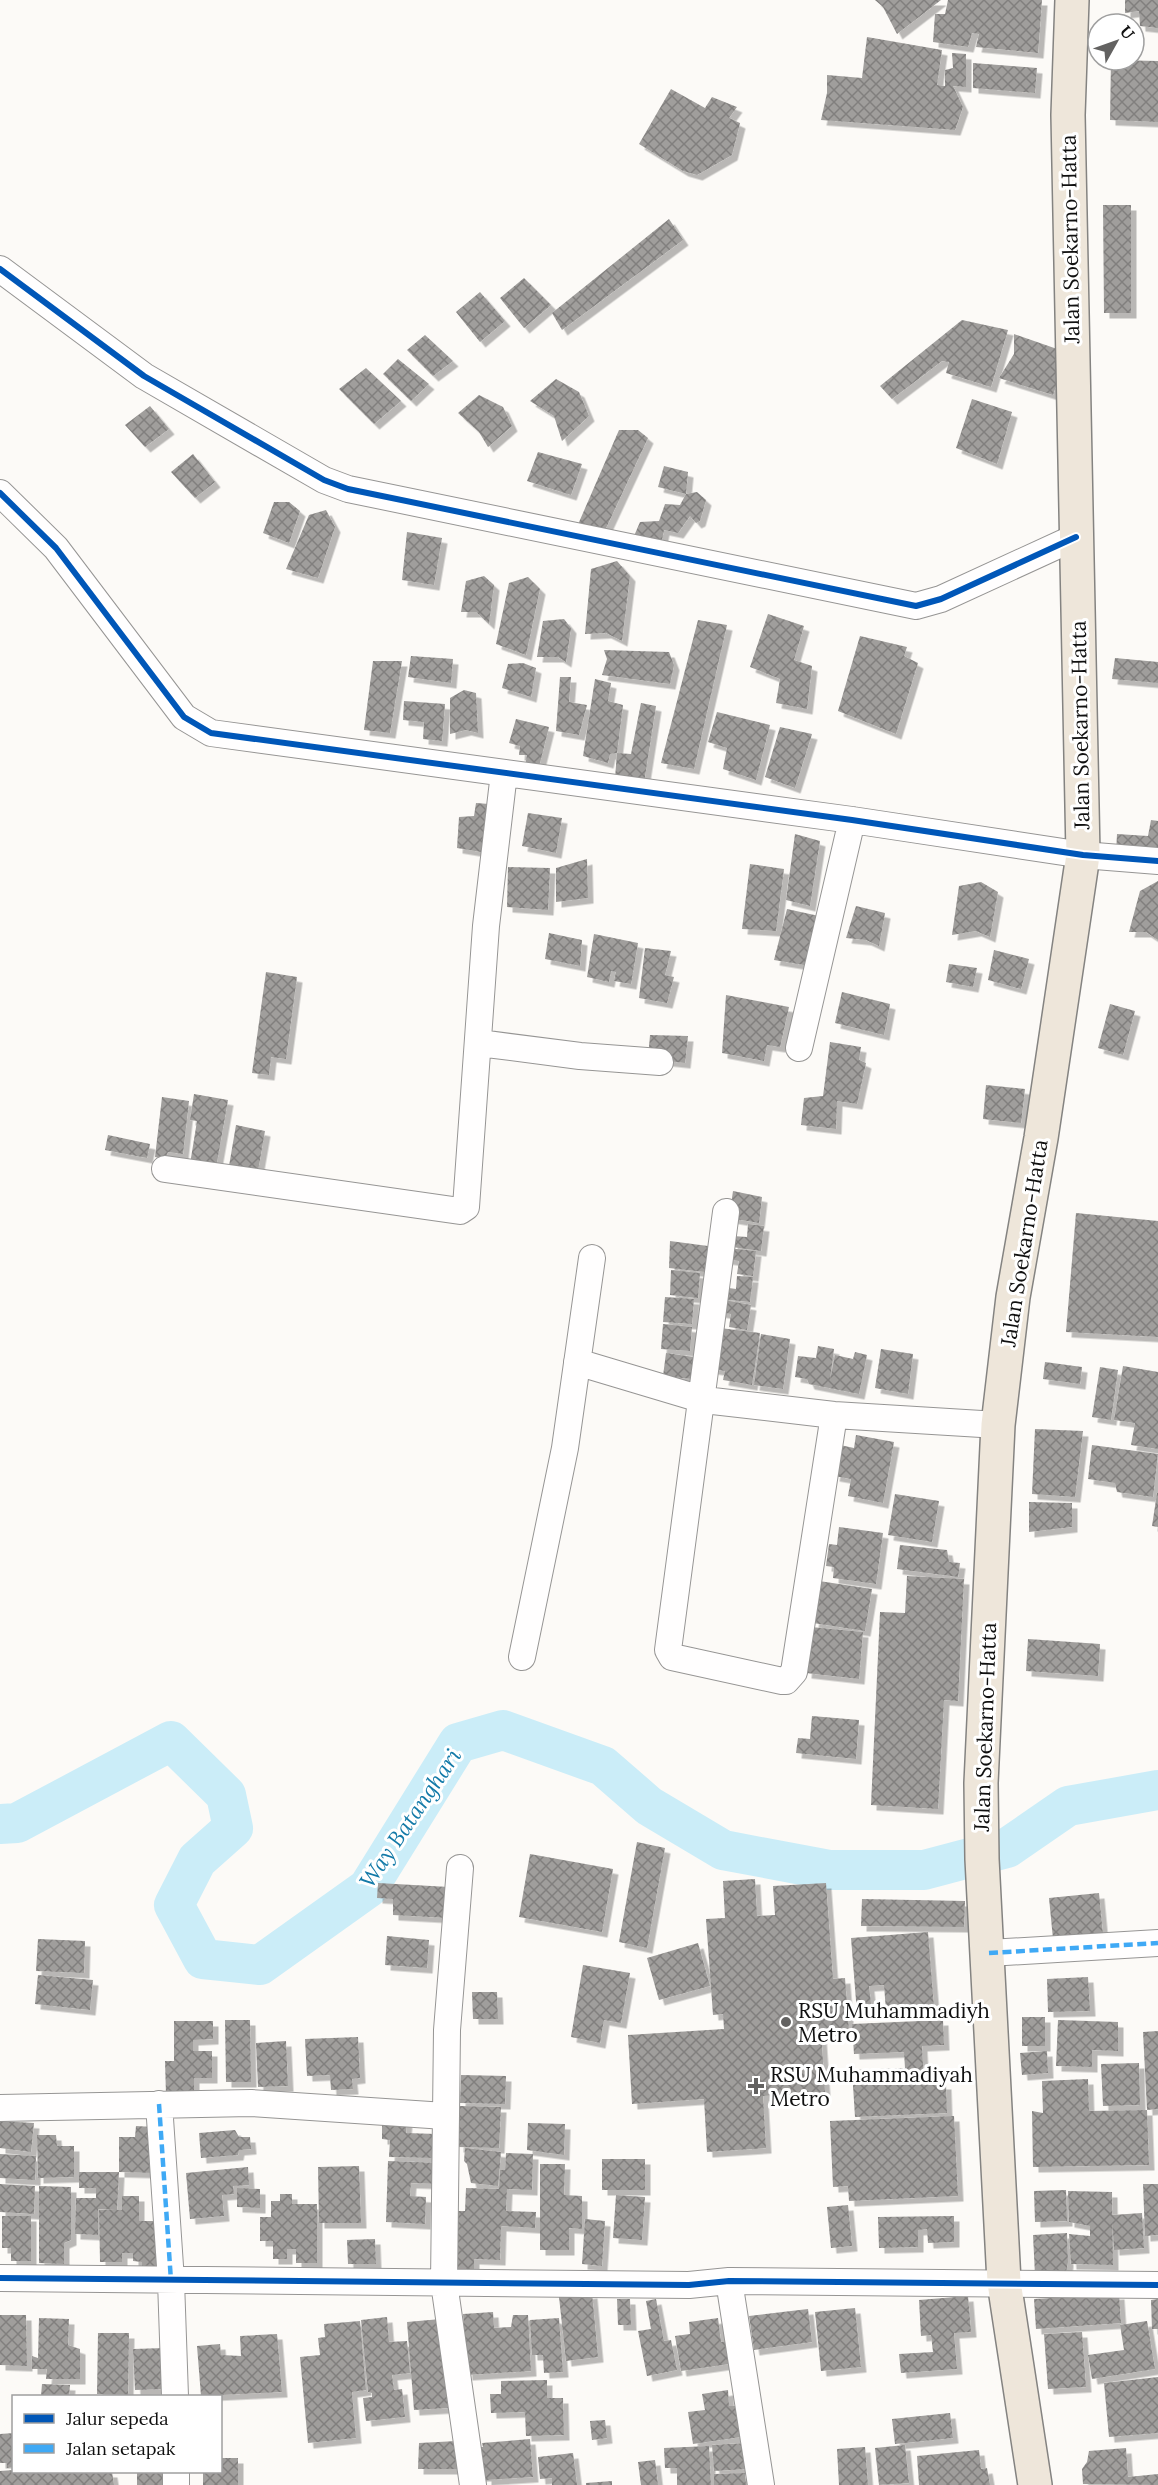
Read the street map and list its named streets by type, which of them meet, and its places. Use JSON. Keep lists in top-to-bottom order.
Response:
{
  "streets": {
    "main road": ["Jalan Soekarno-Hatta"]
  },
  "water": ["Way Batanghari"],
  "places": {
    "other": ["RSU Muhammadiyh Metro"],
    "health": ["RSU Muhammadiyah Metro"]
  },
  "legend": ["Jalur sepeda", "Jalan setapak"],
  "north": "top right"
}
